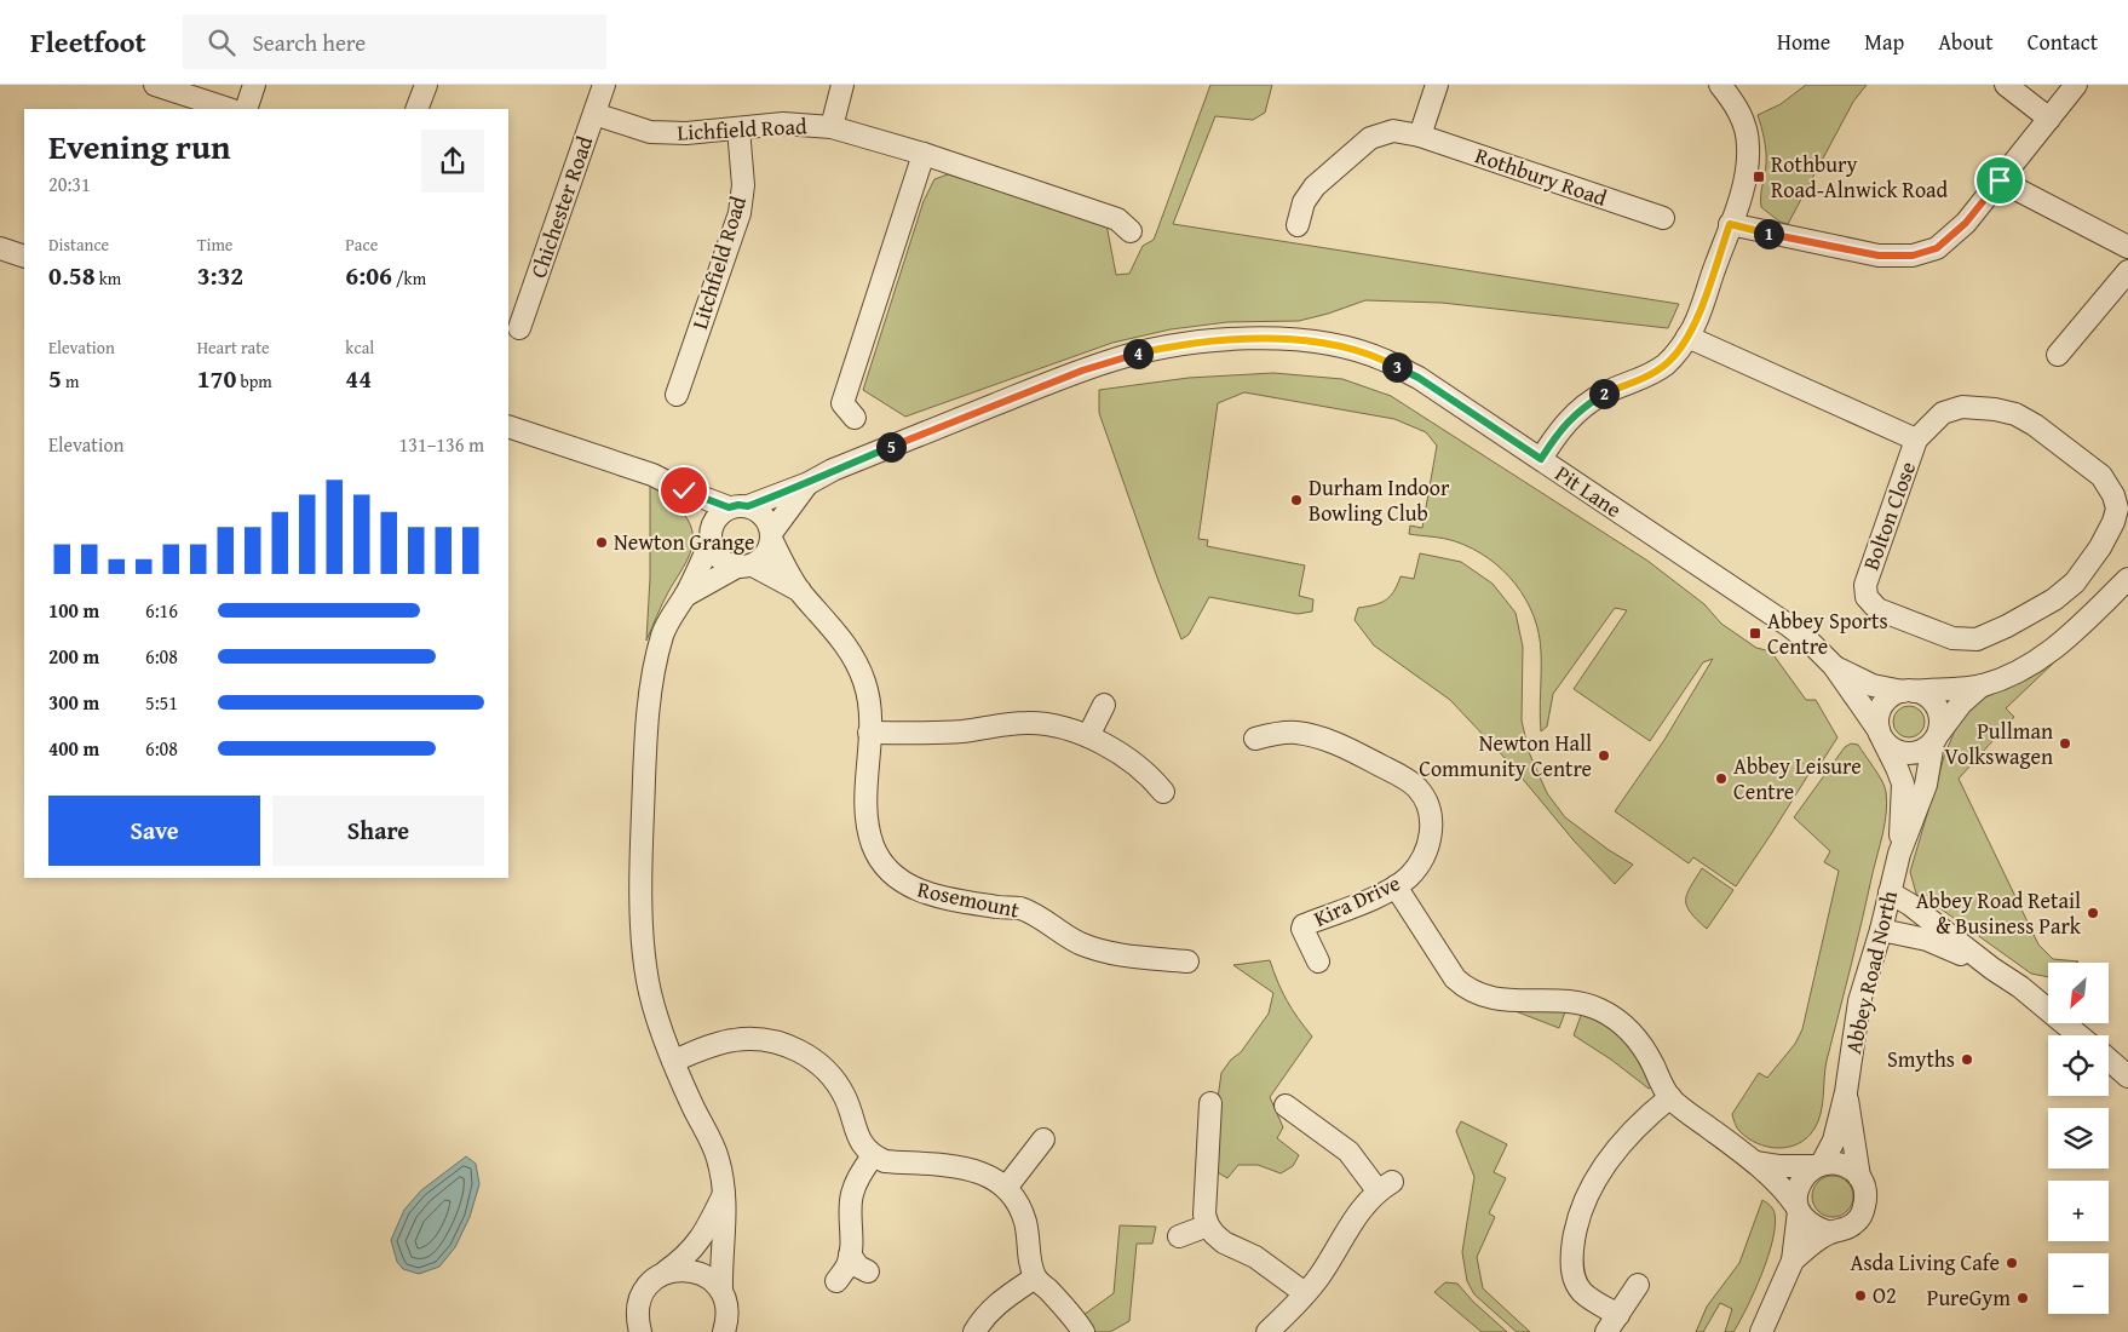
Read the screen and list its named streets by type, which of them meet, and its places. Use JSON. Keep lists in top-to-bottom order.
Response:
{
  "streets": {
    "street": [
      "Lichfield Road",
      "Rothbury Road",
      "Chichester Road",
      "Litchfield Road",
      "Pit Lane",
      "Bolton Close",
      "Rosemount",
      "Kira Drive",
      "Abbey Road North"
    ]
  },
  "crossings": [
    ["Lichfield Road", "Chichester Road"],
    ["Lichfield Road", "Litchfield Road"],
    ["Pit Lane", "Rosemount"]
  ],
  "places": {
    "transit": ["Rothbury Road-Alnwick Road", "Abbey Sports Centre"],
    "other": [
      "Durham Indoor Bowling Club",
      "Newton Grange",
      "Pullman Volkswagen",
      "Newton Hall Community Centre",
      "Abbey Leisure Centre",
      "Abbey Road Retail & Business Park",
      "Smyths",
      "Asda Living Cafe",
      "O2",
      "PureGym"
    ]
  },
  "north": "bottom left",
  "page": {
    "header": "Fleetfoot",
    "search": "Search here",
    "nav": [
      "Home",
      "Map",
      "About",
      "Contact"
    ],
    "heading": ["Evening run", "20:31"],
    "stats": [
      ["Distance", "0.58 km"],
      ["Time", "3:32"],
      ["Pace", "6:06 /km"],
      ["Elevation", "5 m"],
      ["Heart rate", "170 bpm"],
      ["kcal", "44"]
    ],
    "pins": [
      "1",
      "4",
      "3",
      "2",
      "5"
    ],
    "chart": ["Elevation", "131–136 m"],
    "list": [
      {
        "name": "100 m",
        "note": "6:16"
      },
      {
        "name": "200 m",
        "note": "6:08"
      },
      {
        "name": "300 m",
        "note": "5:51"
      },
      {
        "name": "400 m",
        "note": "6:08"
      }
    ],
    "buttons": ["Save", "Share"],
    "map_buttons": ["+", "−"]
  }
}
